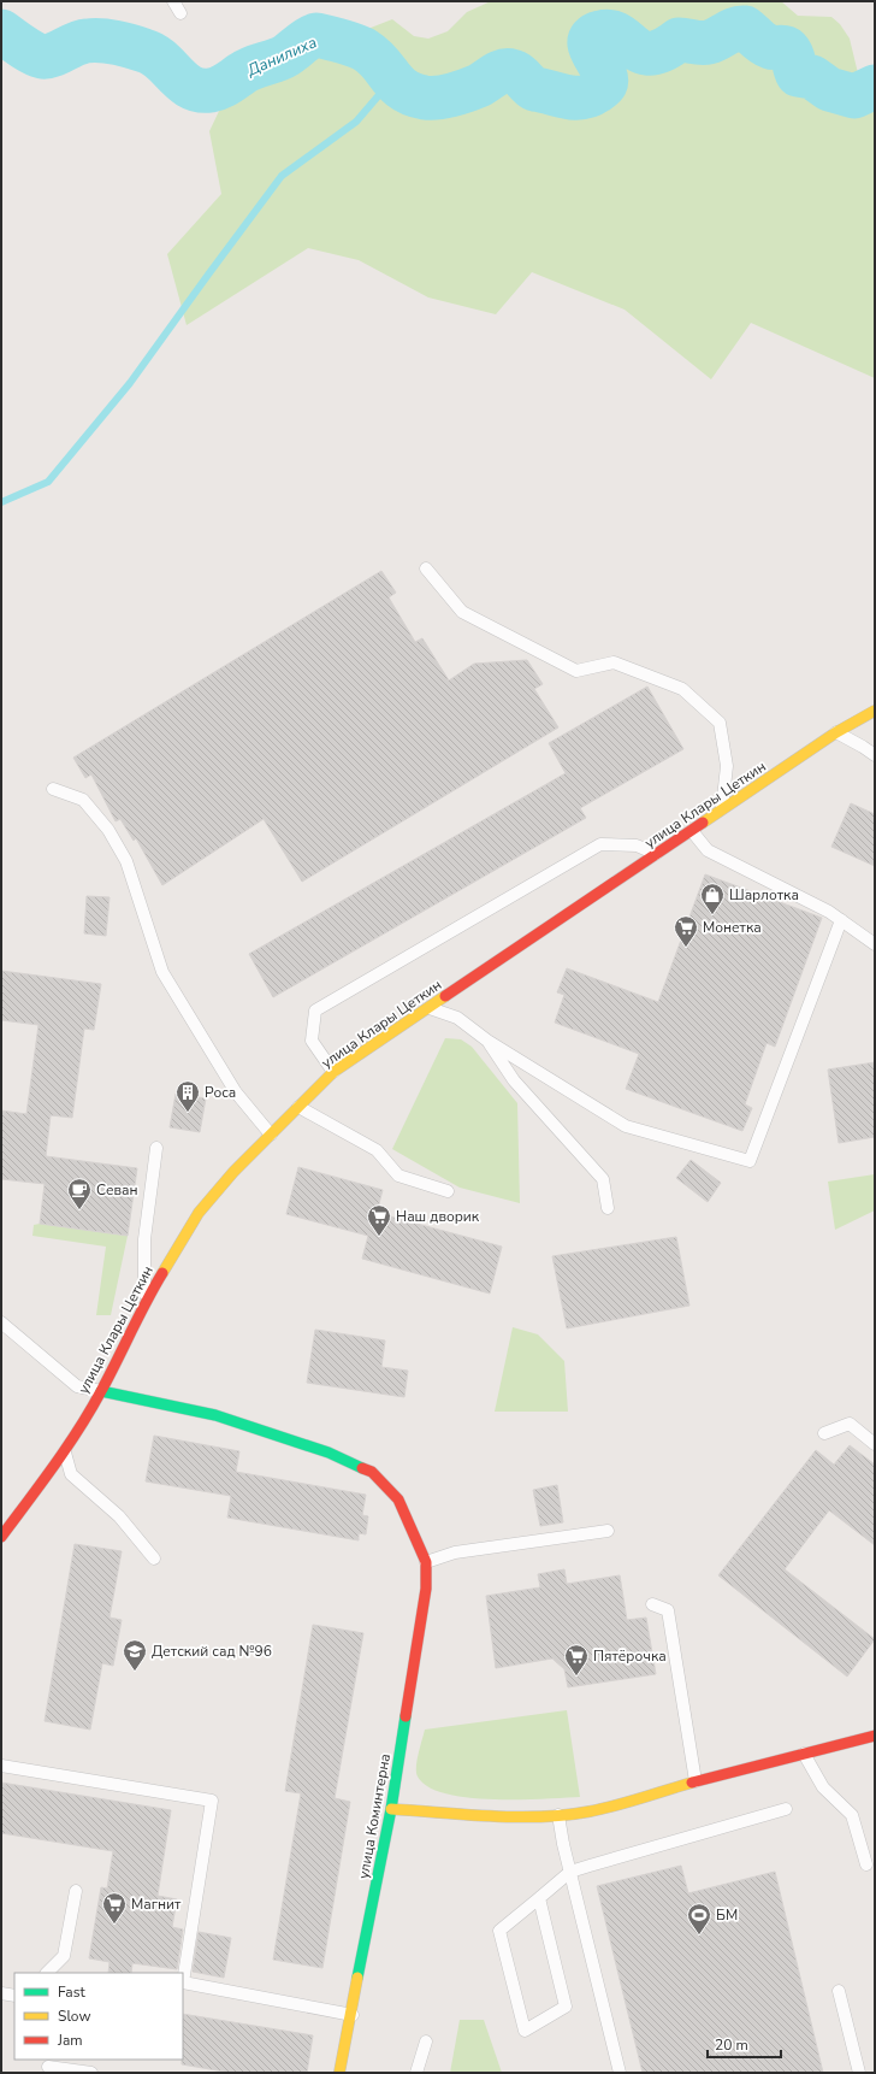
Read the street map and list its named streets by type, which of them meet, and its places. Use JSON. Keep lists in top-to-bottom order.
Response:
{
  "streets": {
    "street": ["улица Клары Цеткин", "улица Коминтерна"]
  },
  "water": ["Данилиха"],
  "places": {
    "shop": ["Шарлотка"],
    "supermarket": [
      "Монетка",
      "Наш дворик",
      "Пятёрочка",
      "Магнит"
    ],
    "building": ["Роса"],
    "cafe": ["Севан"],
    "school or university": ["Детский сад №96"],
    "sports": ["БМ"]
  },
  "legend": ["Fast", "Slow", "Jam"],
  "scale_bar": "20 m"
}
